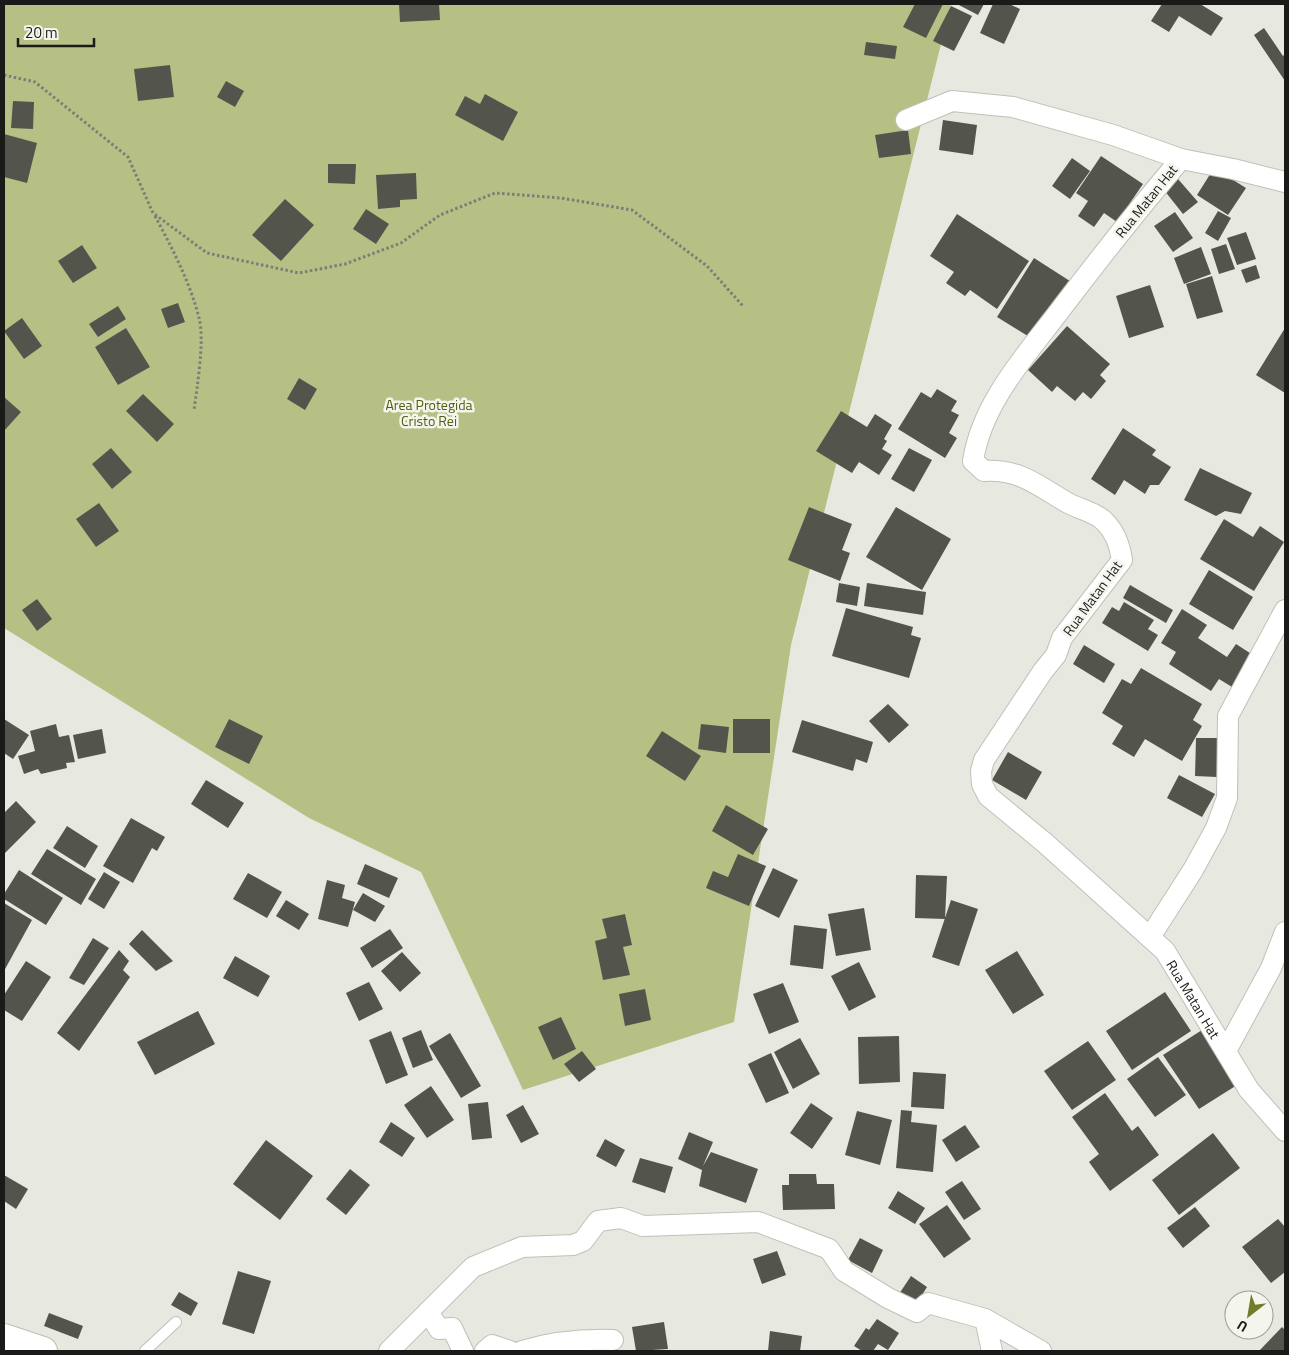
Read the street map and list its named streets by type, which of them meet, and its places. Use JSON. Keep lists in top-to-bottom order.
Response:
{
  "streets": {
    "street": ["Rua Matan Hat"]
  },
  "parks": ["Area Protegida Cristo Rei"],
  "scale_bar": "20 m",
  "north": "bottom left"
}
